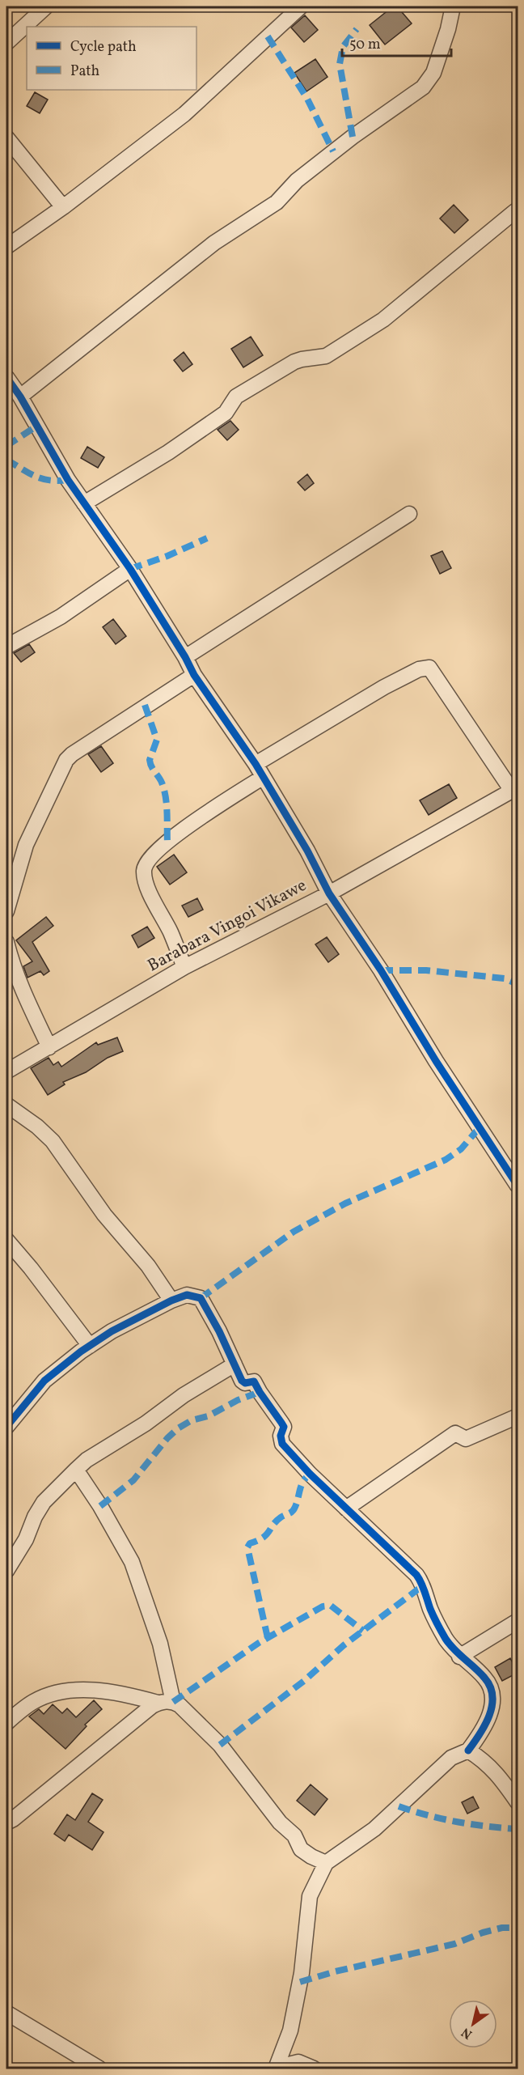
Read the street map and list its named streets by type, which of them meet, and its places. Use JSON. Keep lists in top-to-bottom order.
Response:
{
  "streets": {
    "street": ["Barabara Vingoi Vikawe"]
  },
  "legend": ["Cycle path", "Path"],
  "scale_bar": "50 m",
  "north": "bottom left"
}
